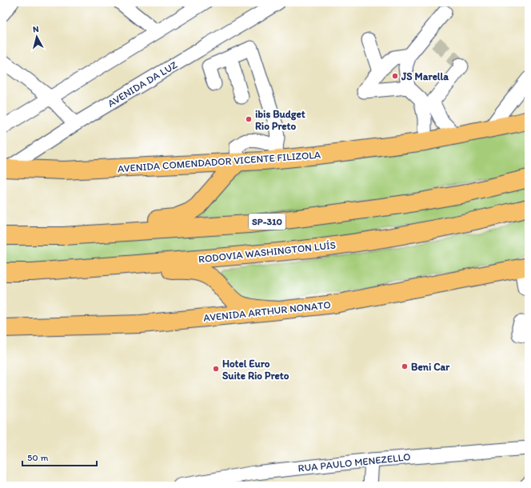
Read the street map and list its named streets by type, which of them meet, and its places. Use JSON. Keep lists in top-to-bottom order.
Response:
{
  "streets": {
    "main road": [
      "AVENIDA COMENDADOR VICENTE FILIZOLA",
      "SP-310",
      "RODOVIA WASHINGTON LUÍS",
      "AVENIDA ARTHUR NONATO"
    ],
    "street": ["AVENIDA DA LUZ", "RUA PAULO MENEZELLO"]
  },
  "crossings": [
    ["AVENIDA DA LUZ", "AVENIDA COMENDADOR VICENTE FILIZOLA"]
  ],
  "places": [
    "JS Marella",
    "ibis Budget Rio Preto",
    "Beni Car",
    "Hotel Euro Suite Rio Preto"
  ],
  "scale_bar": "50 m",
  "north": "top"
}
